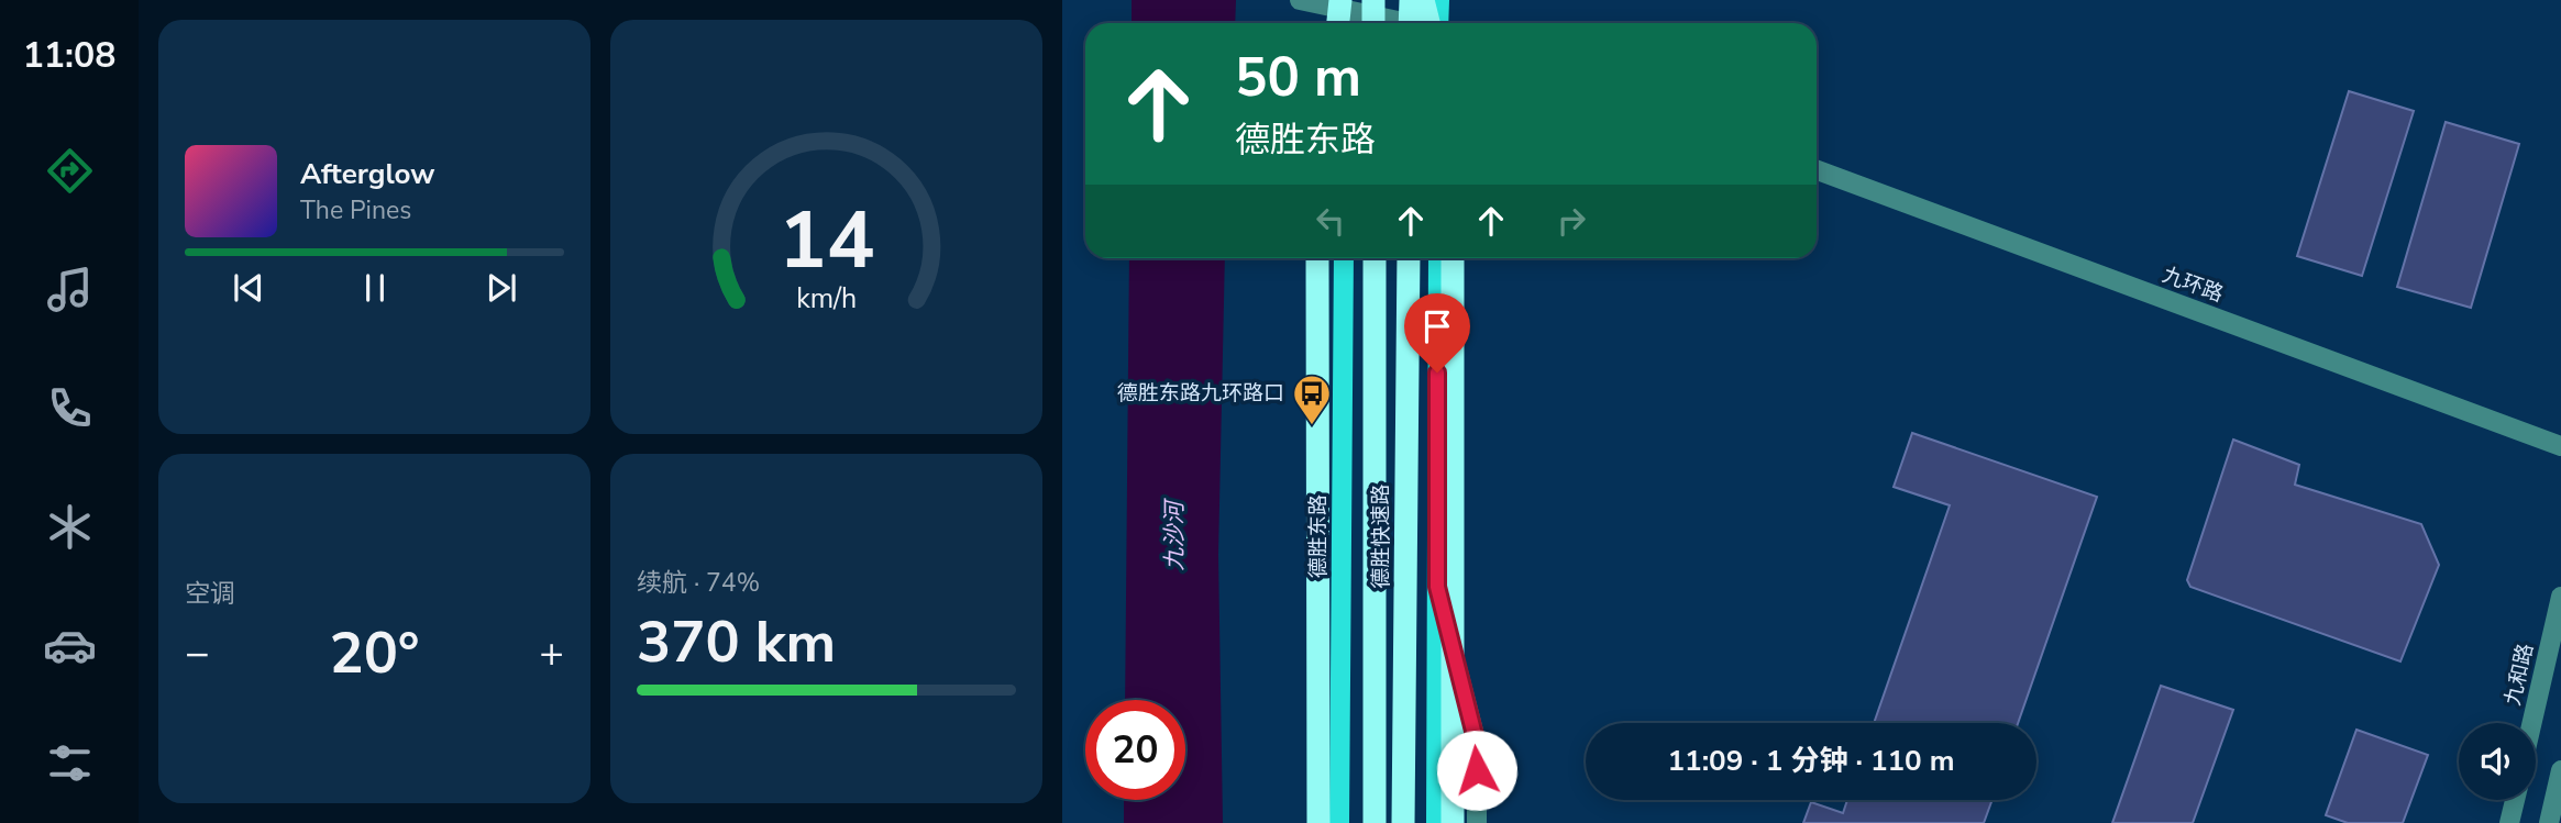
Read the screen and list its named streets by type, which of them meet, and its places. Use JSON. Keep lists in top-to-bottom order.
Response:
{
  "streets": {
    "highway": ["德胜快速路"],
    "main road": ["德胜东路"],
    "street": ["九环路", "九和路"]
  },
  "water": ["九沙河"],
  "places": {
    "bus stop": ["德胜东路九环路口"]
  },
  "page": {
    "tabs": "11:08",
    "turn": ["50 m", "德胜东路"],
    "song": ["Afterglow", "The Pines"],
    "tile": [
      "空调",
      ["续航 · 74%", "370 km"]
    ],
    "heat": ["−", "20°", "+"],
    "limit": "20",
    "trip": "11:09 · 1 分钟 · 110 m",
    "gauge": ["14", "km/h"]
  }
}
